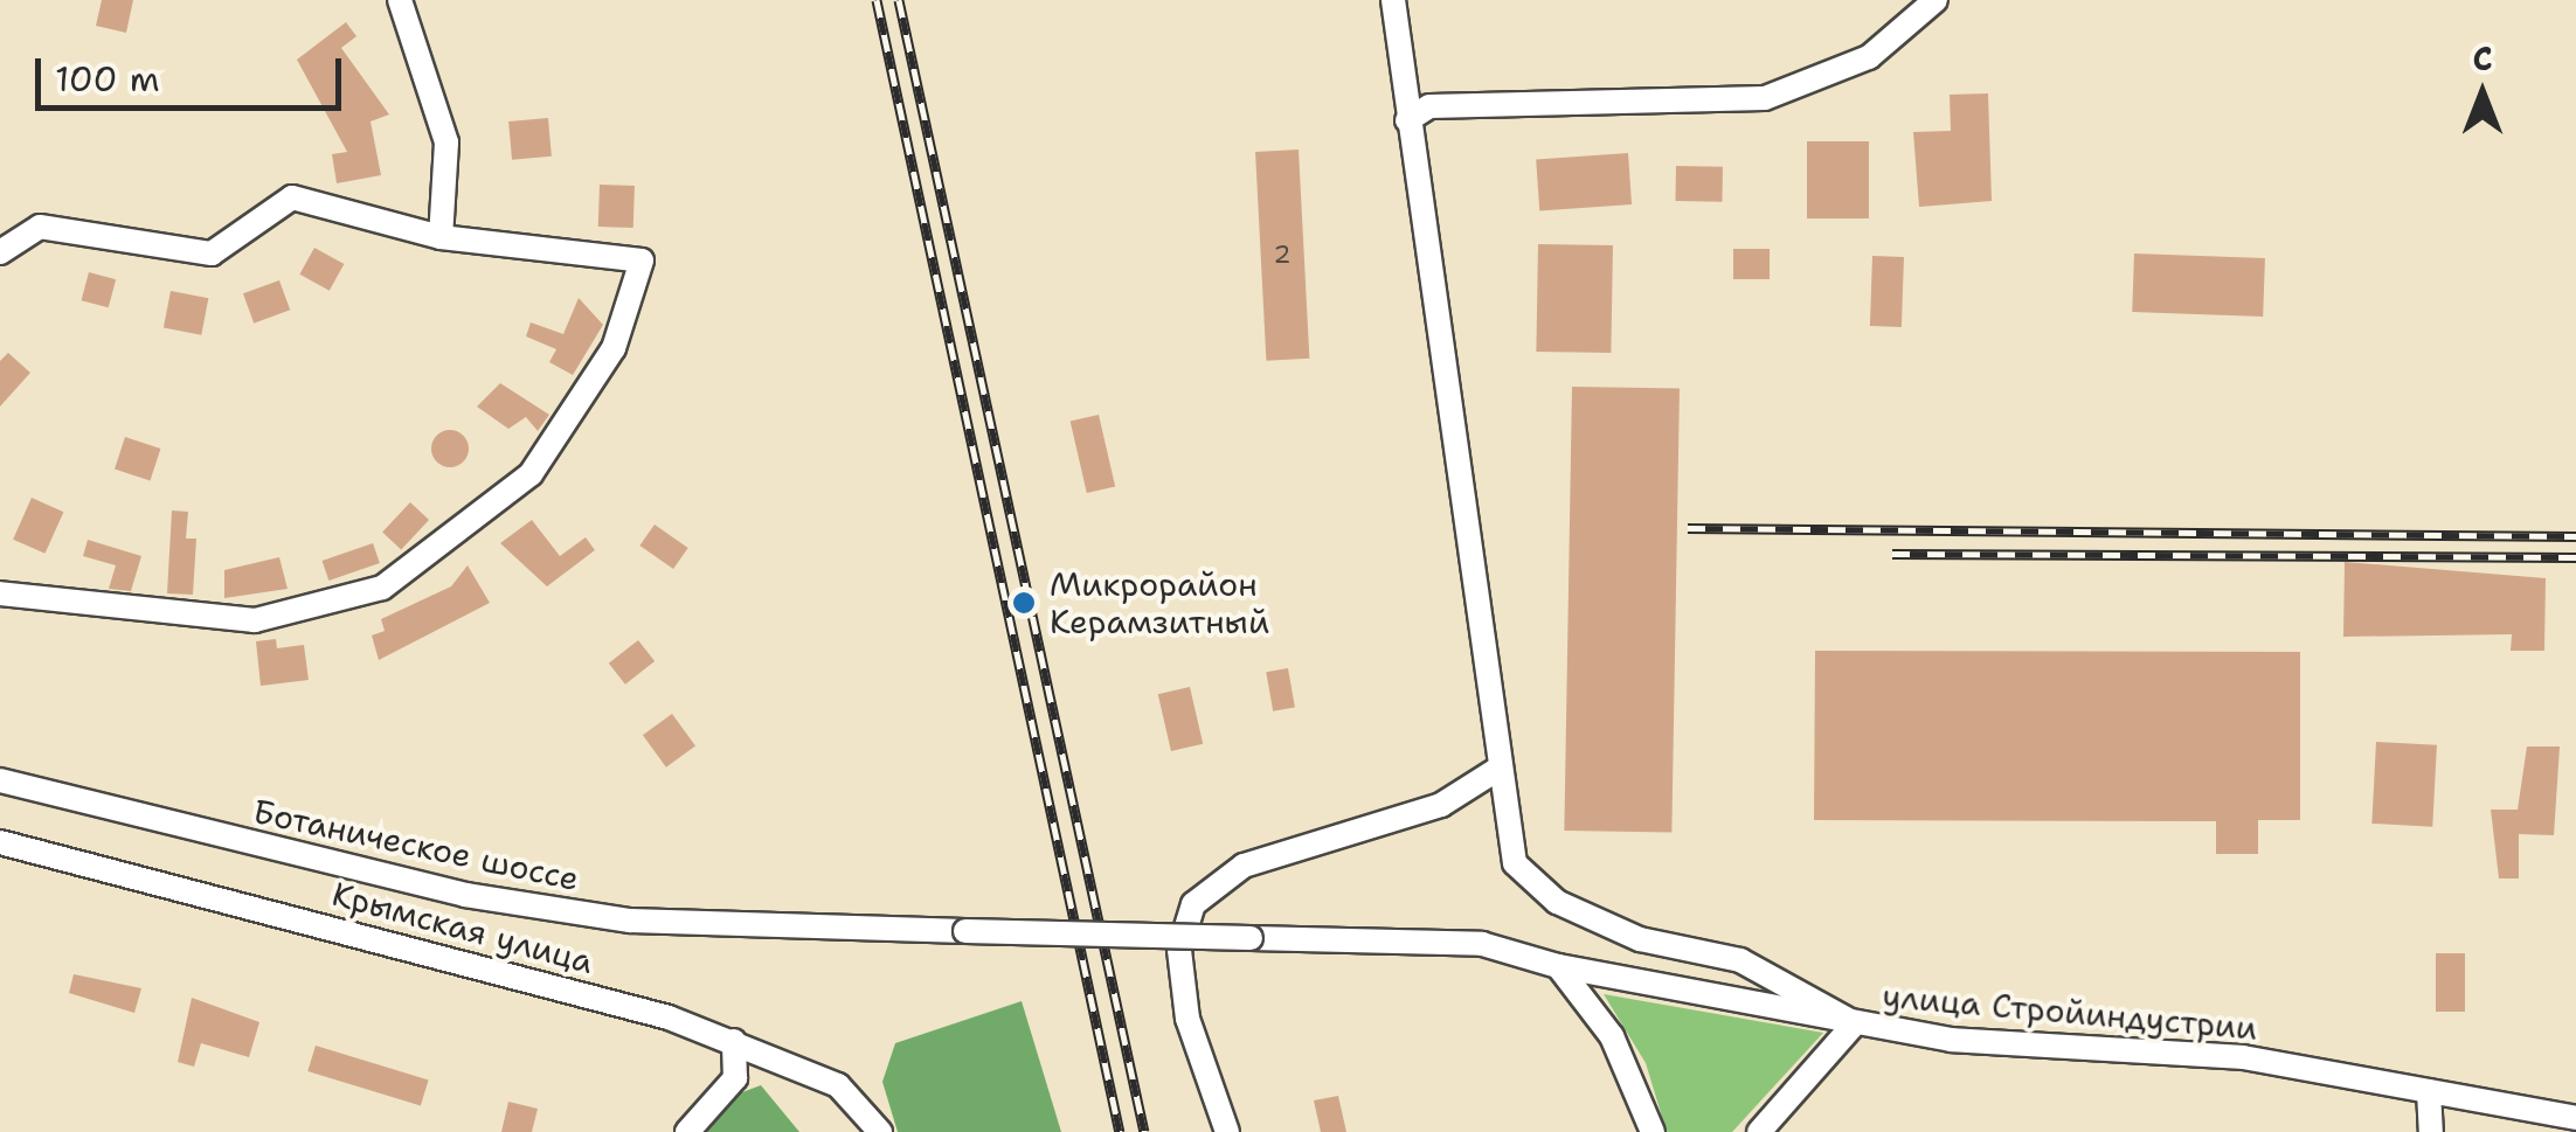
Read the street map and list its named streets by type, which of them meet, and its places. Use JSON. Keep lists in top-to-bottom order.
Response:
{
  "streets": {
    "street": ["Ботаническое шоссе", "Крымская улица", "улица Стройиндустрии"]
  },
  "crossings": [
    ["Ботаническое шоссе", "улица Стройиндустрии"]
  ],
  "places": ["Микрорайон Керамзитный"],
  "house_numbers": ["2"],
  "scale_bar": "100 m",
  "north": "top"
}
